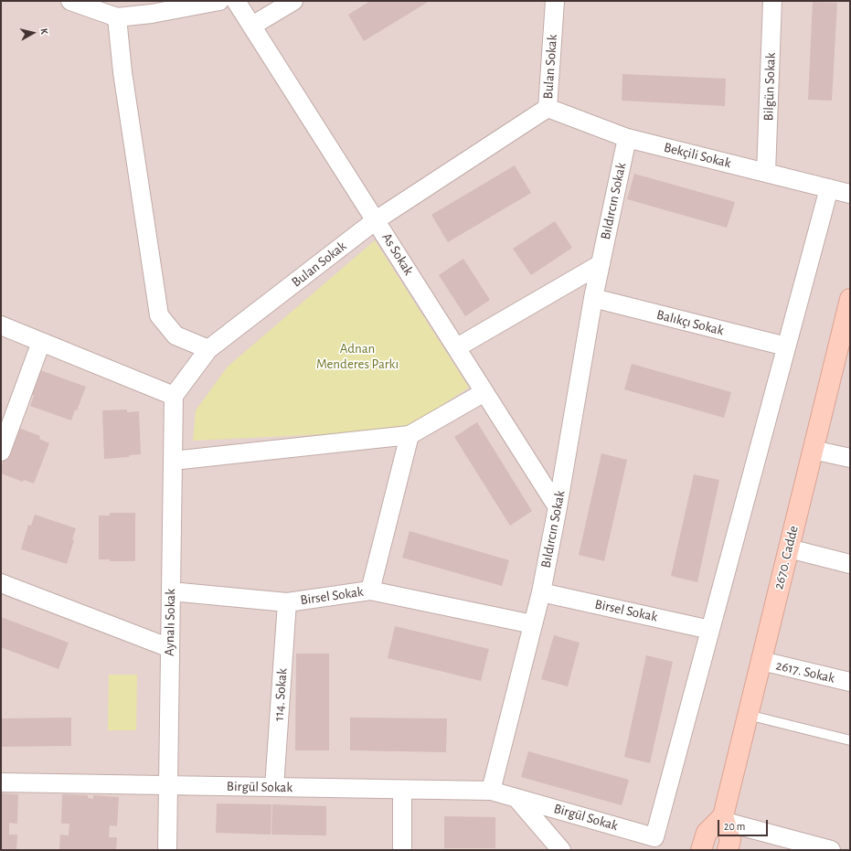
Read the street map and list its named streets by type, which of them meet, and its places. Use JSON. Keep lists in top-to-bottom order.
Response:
{
  "streets": {
    "main road": ["2670. Cadde"],
    "street": [
      "Bulan Sokak",
      "Bilgün Sokak",
      "Bekçili Sokak",
      "Bıldırcın Sokak",
      "As Sokak",
      "Balıkçı Sokak",
      "Birsel Sokak",
      "Aynalı Sokak",
      "2617. Sokak",
      "114. Sokak",
      "Birgül Sokak"
    ]
  },
  "crossings": [
    ["Bulan Sokak", "Bekçili Sokak"],
    ["Bulan Sokak", "As Sokak"],
    ["Bulan Sokak", "Aynalı Sokak"],
    ["Bilgün Sokak", "Bekçili Sokak"],
    ["Bekçili Sokak", "Bıldırcın Sokak"],
    ["Bıldırcın Sokak", "As Sokak"],
    ["Bıldırcın Sokak", "Balıkçı Sokak"],
    ["Bıldırcın Sokak", "Birsel Sokak"],
    ["Bıldırcın Sokak", "Birgül Sokak"],
    ["2670. Cadde", "2617. Sokak"],
    ["Birsel Sokak", "Aynalı Sokak"],
    ["Birsel Sokak", "114. Sokak"],
    ["Birsel Sokak", "Birgül Sokak"],
    ["Aynalı Sokak", "Birgül Sokak"],
    ["114. Sokak", "Birgül Sokak"]
  ],
  "parks": ["Adnan Menderes Parkı"],
  "scale_bar": "20 m",
  "north": "right"
}
